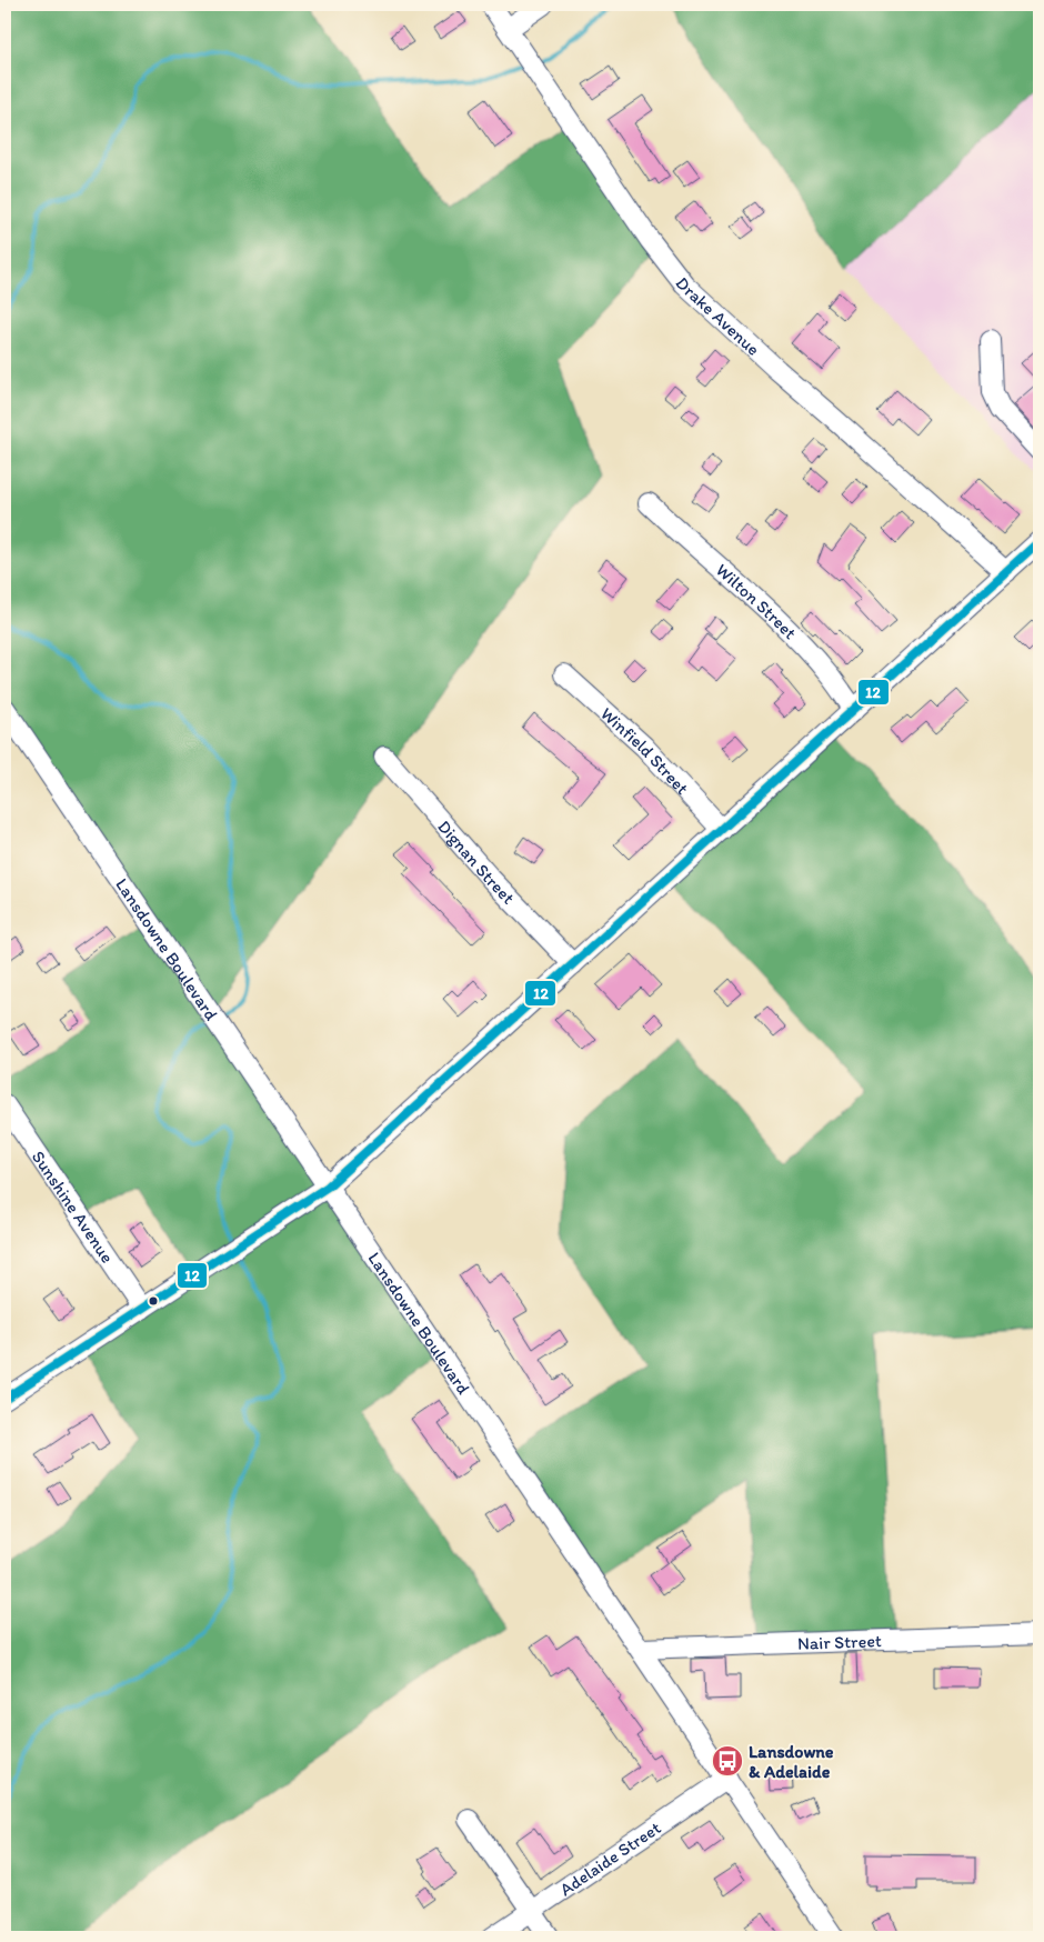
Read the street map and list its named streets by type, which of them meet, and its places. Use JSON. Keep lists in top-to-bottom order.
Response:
{
  "streets": {
    "street": [
      "Drake Avenue",
      "Wilton Street",
      "Winfield Street",
      "Dignan Street",
      "Lansdowne Boulevard",
      "Sunshine Avenue",
      "Nair Street",
      "Adelaide Street"
    ]
  },
  "crossings": [
    ["Lansdowne Boulevard", "Nair Street"],
    ["Lansdowne Boulevard", "Adelaide Street"]
  ],
  "places": {
    "bus stop": ["Lansdowne & Adelaide"]
  },
  "lines": ["transit line 12"]
}
